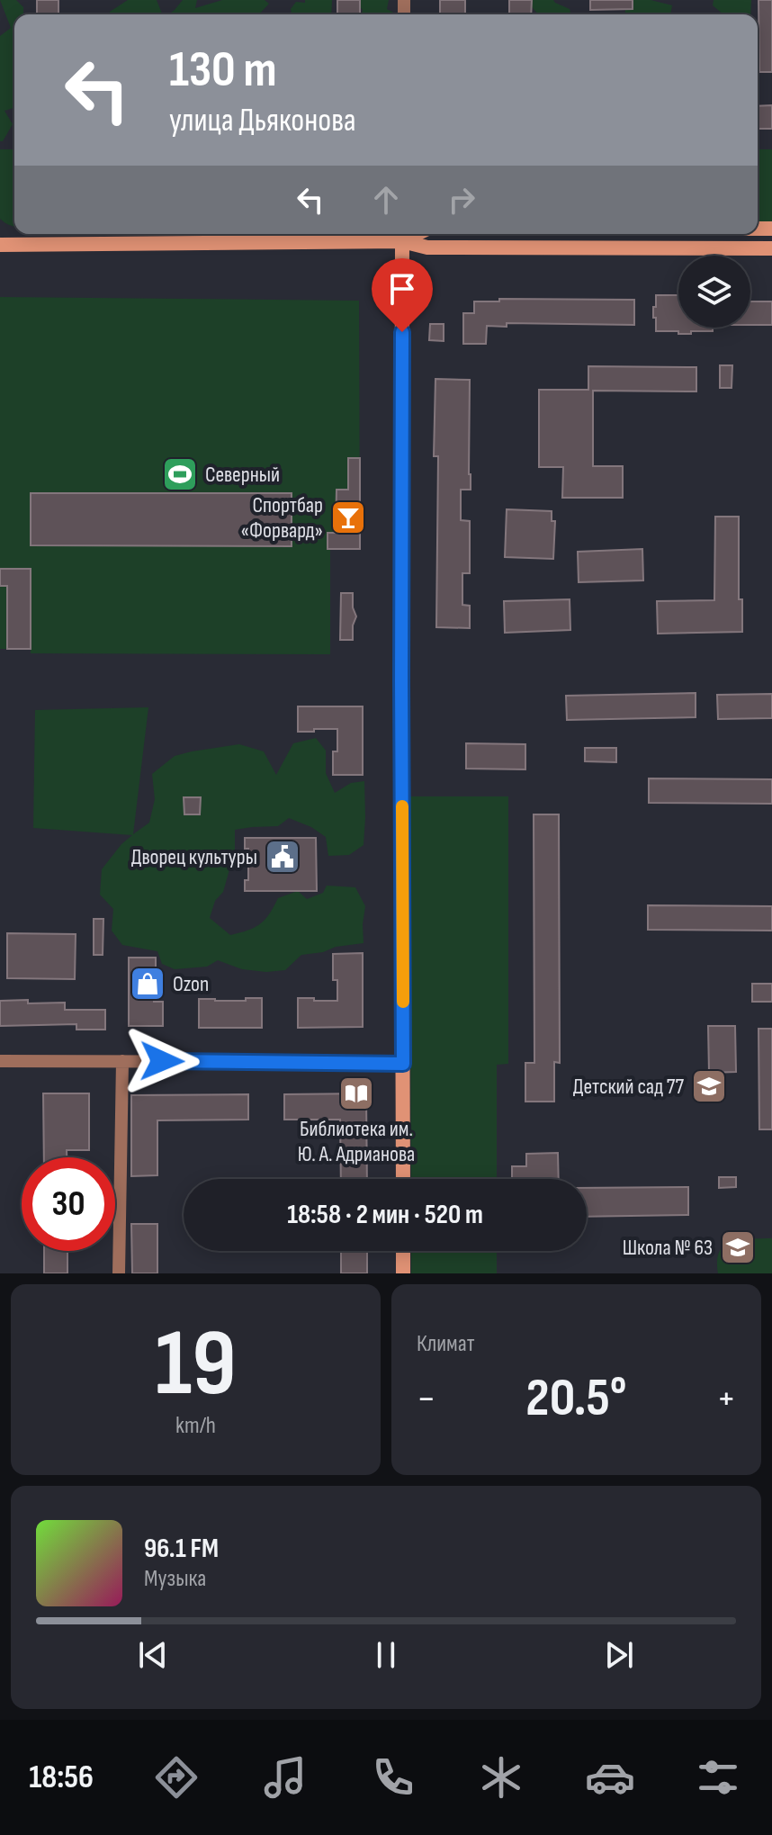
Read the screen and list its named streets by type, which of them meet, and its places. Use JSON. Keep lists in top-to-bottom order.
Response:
{
  "places": {
    "sports": ["Северный"],
    "bar": ["Спортбар «Форвард»"],
    "public building": ["Дворец культуры"],
    "shop": ["Ozon"],
    "school or university": ["Детский сад 77", "Школа № 63"],
    "library": ["Библиотека им. Ю. А. Адрианова"]
  },
  "page": {
    "turn": ["130 m", "улица Дьяконова"],
    "limit": "30",
    "trip": "18:58 · 2 мин · 520 m",
    "tile": [
      ["19", "km/h"],
      "Климат"
    ],
    "heat": ["−", "20.5°", "+"],
    "song": ["96.1 FM", "Музыка"],
    "tabs": "18:56"
  }
}
